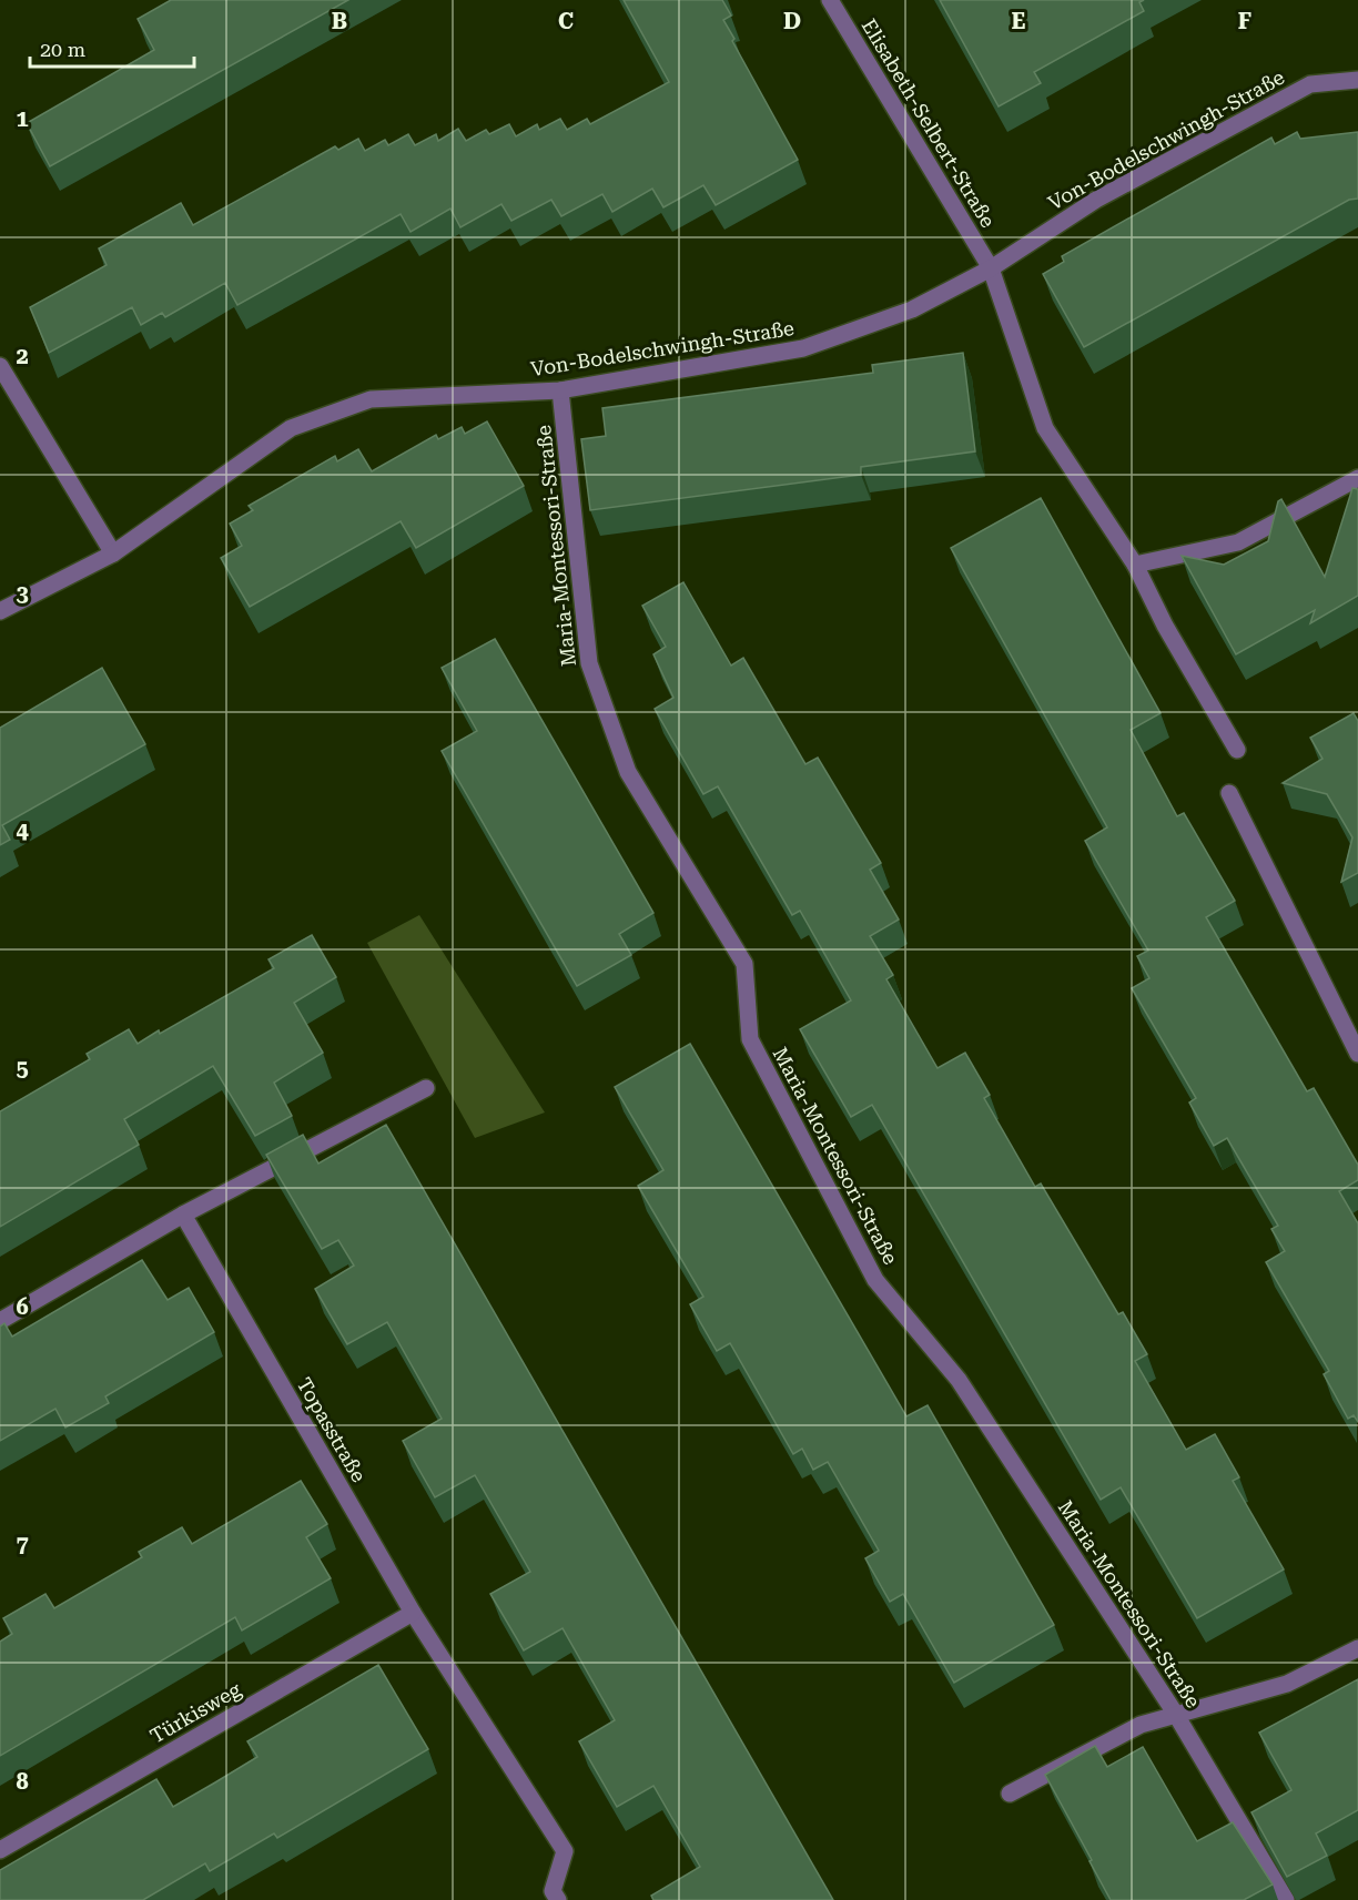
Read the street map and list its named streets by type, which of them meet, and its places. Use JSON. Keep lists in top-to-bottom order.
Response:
{
  "streets": {
    "street": [
      "Elisabeth-Selbert-Straße",
      "Von-Bodelschwingh-Straße",
      "Maria-Montessori-Straße",
      "Topasstraße",
      "Türkisweg"
    ]
  },
  "crossings": [
    ["Elisabeth-Selbert-Straße", "Von-Bodelschwingh-Straße"],
    ["Von-Bodelschwingh-Straße", "Maria-Montessori-Straße"],
    ["Topasstraße", "Türkisweg"]
  ],
  "scale_bar": "20 m",
  "grid": {
    "columns": [
      "B",
      "C",
      "D",
      "E",
      "F"
    ],
    "rows": [
      "1",
      "2",
      "3",
      "4",
      "5",
      "6",
      "7",
      "8"
    ]
  }
}
